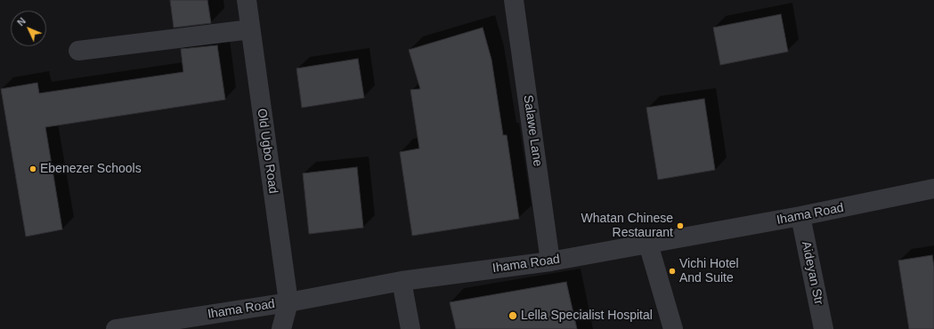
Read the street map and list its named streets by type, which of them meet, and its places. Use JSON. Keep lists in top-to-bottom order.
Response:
{
  "streets": {
    "street": [
      "Salawe Lane",
      "Old Ugbo Road",
      "Ihama Road",
      "Aideyan Str"
    ]
  },
  "crossings": [
    ["Salawe Lane", "Ihama Road"],
    ["Old Ugbo Road", "Ihama Road"],
    ["Ihama Road", "Aideyan Str"]
  ],
  "places": [
    "Ebenezer Schools",
    "Whatan Chinese Restaurant",
    "Vichi Hotel And Suite",
    "Lella Specialist Hospital"
  ],
  "north": "top left"
}
